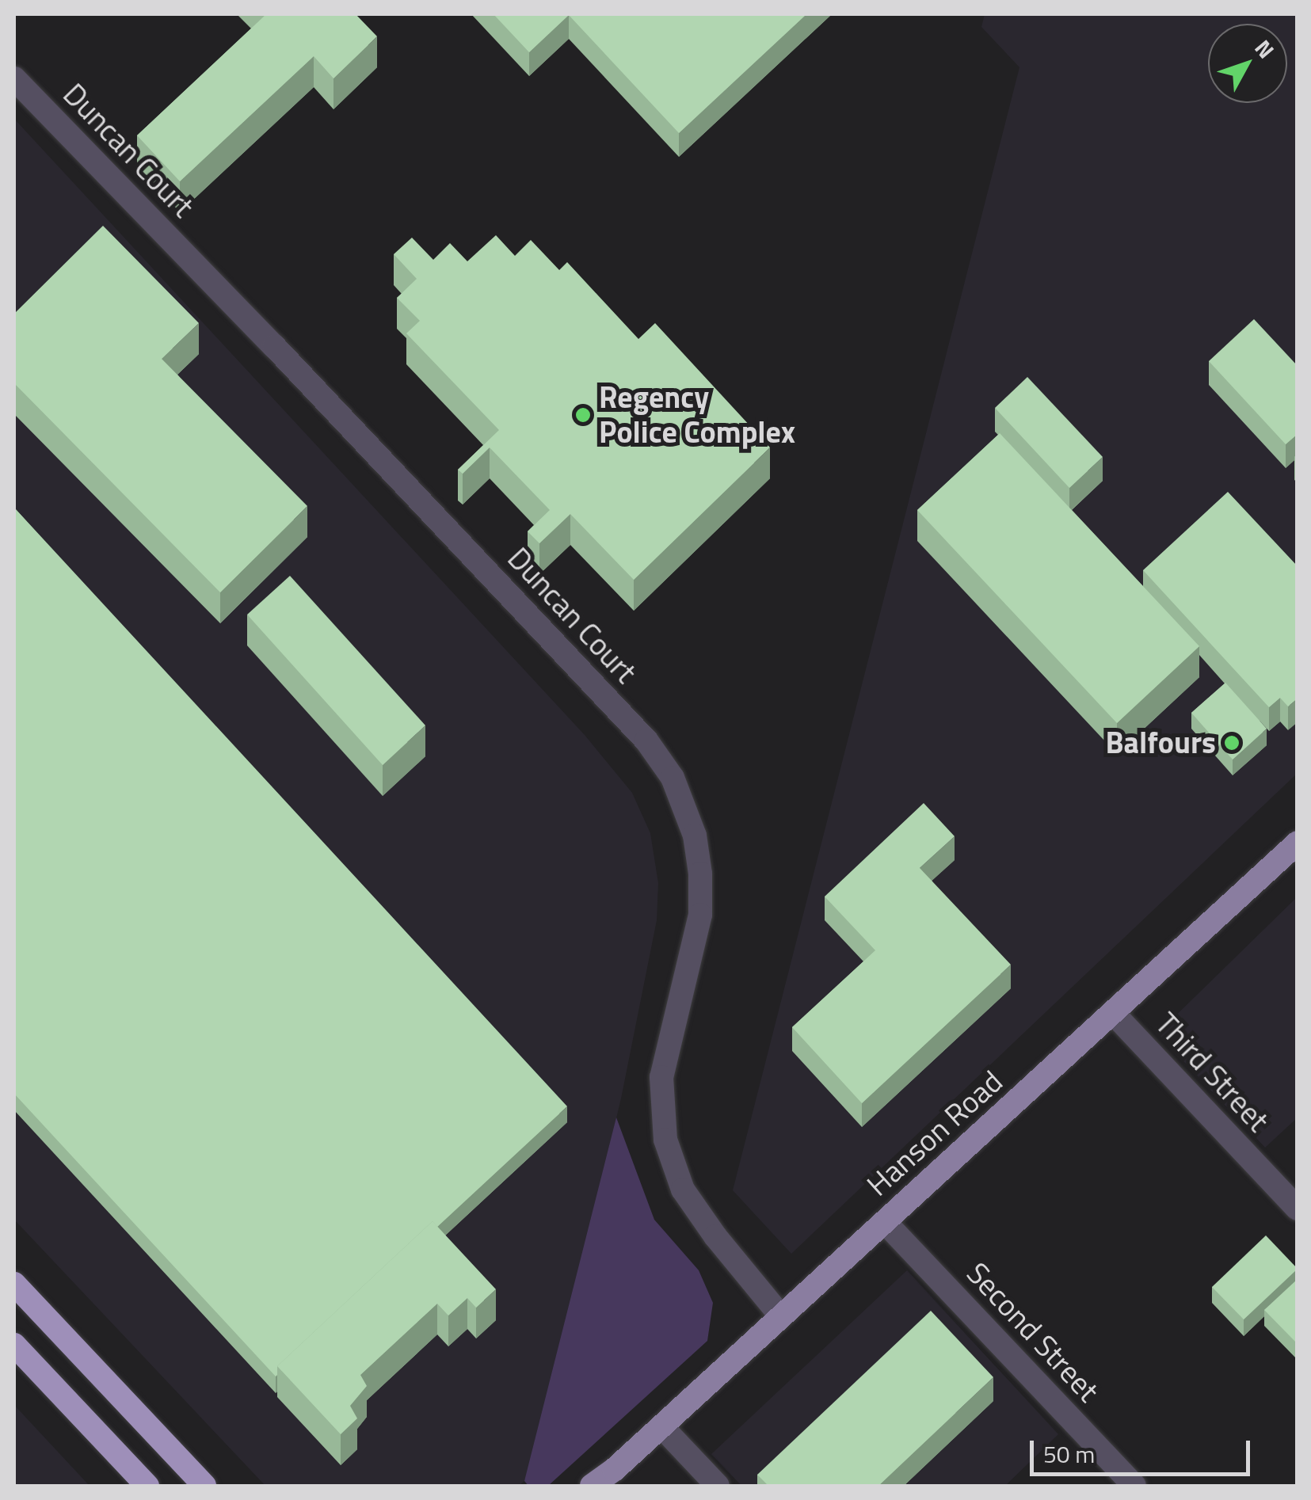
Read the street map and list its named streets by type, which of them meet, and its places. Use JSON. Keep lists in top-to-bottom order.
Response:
{
  "streets": {
    "main road": ["Hanson Road"],
    "street": ["Duncan Court", "Third Street", "Second Street"]
  },
  "crossings": [
    ["Duncan Court", "Hanson Road"],
    ["Third Street", "Hanson Road"],
    ["Hanson Road", "Second Street"]
  ],
  "places": ["Regency Police Complex", "Balfours"],
  "scale_bar": "50 m",
  "north": "top right"
}
